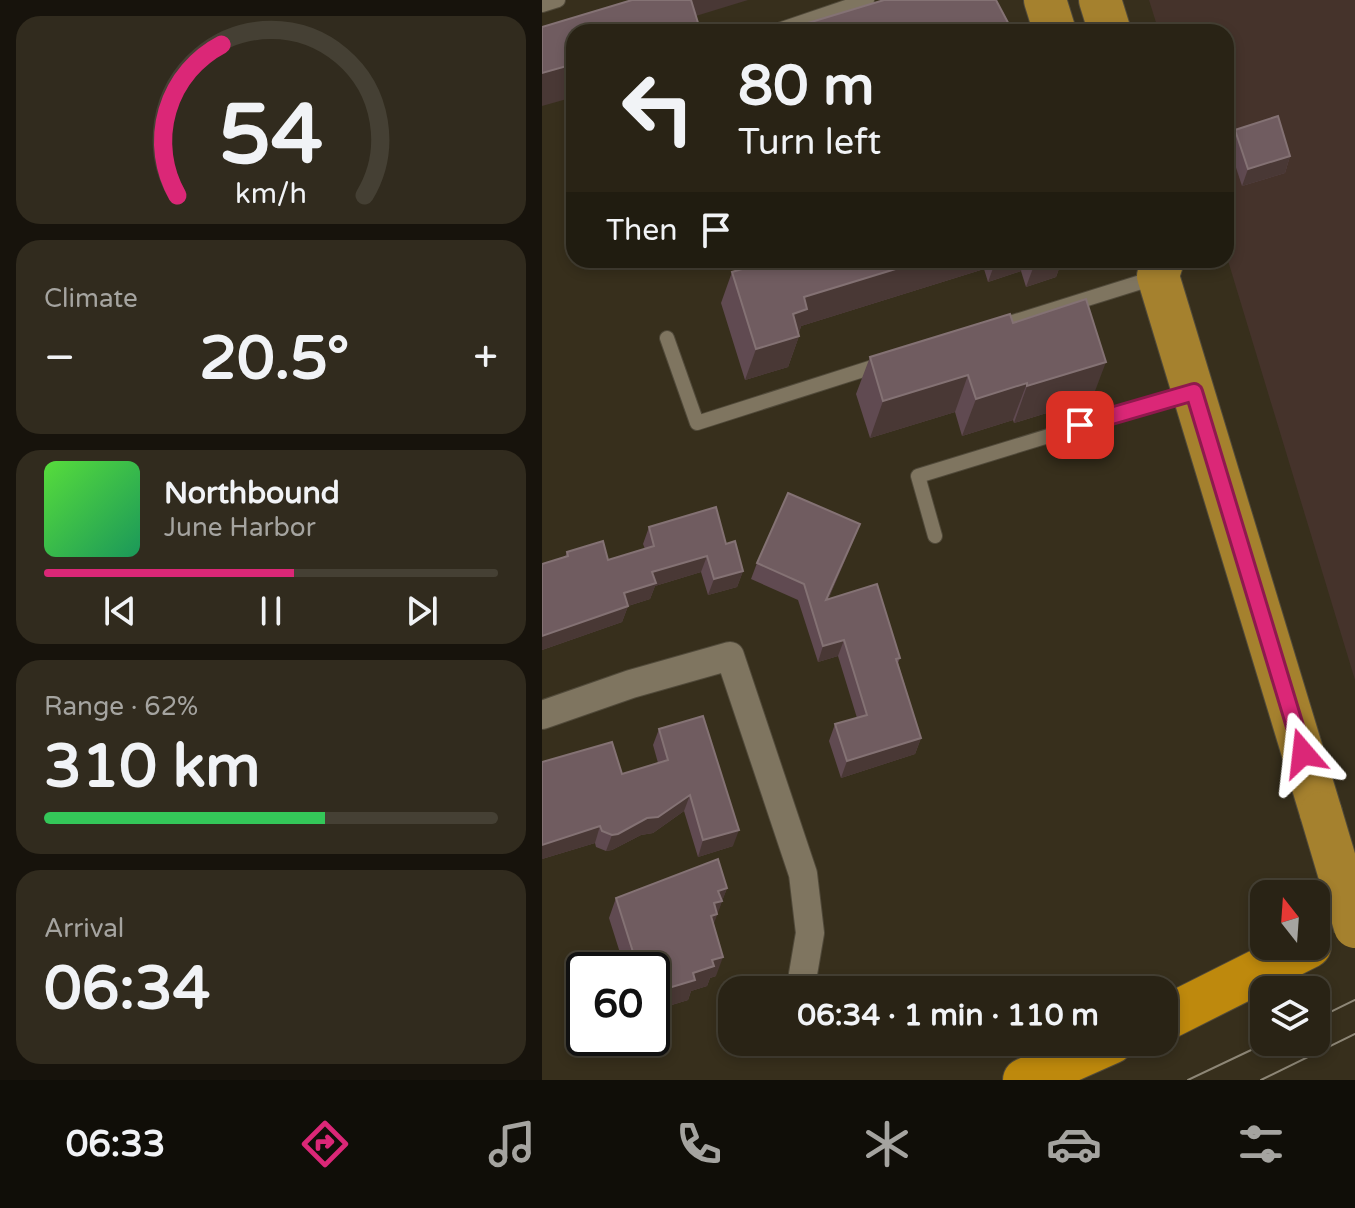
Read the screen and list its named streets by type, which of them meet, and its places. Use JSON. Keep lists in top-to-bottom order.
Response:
{
  "north": "top",
  "page": {
    "turn": ["80 m", "Turn left"],
    "then": "Then",
    "tile": [
      "Climate",
      ["Range · 62%", "310 km"],
      ["Arrival", "06:34"]
    ],
    "heat": ["−", "20.5°", "+"],
    "song": ["Northbound", "June Harbor"],
    "limit": "60",
    "trip": "06:34 · 1 min · 110 m",
    "tabs": "06:33",
    "gauge": ["54", "km/h"]
  }
}
